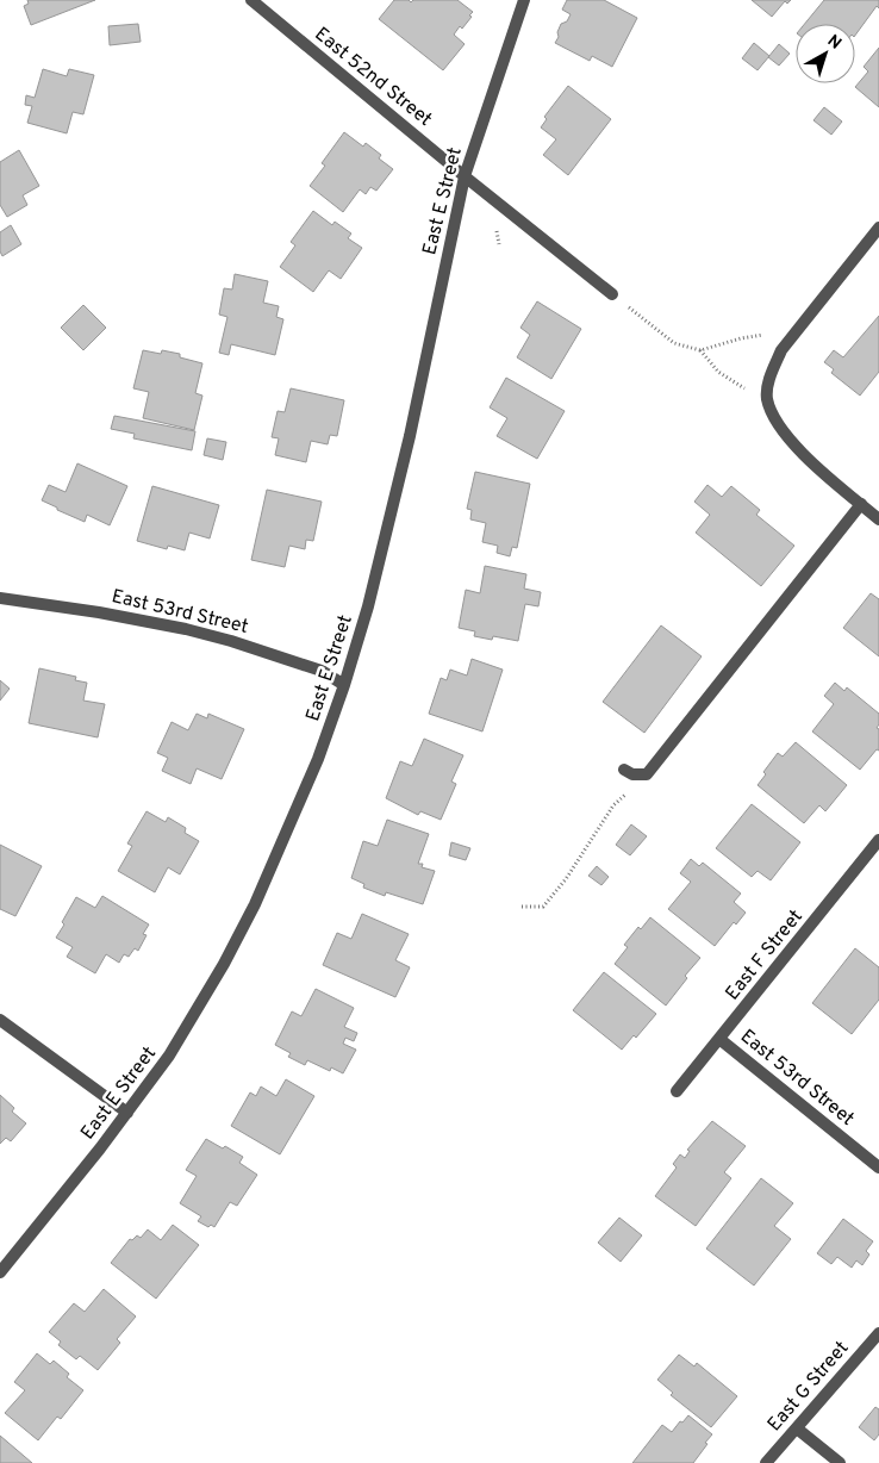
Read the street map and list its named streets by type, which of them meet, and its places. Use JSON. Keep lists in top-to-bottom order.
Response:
{
  "streets": {
    "street": [
      "East 52nd Street",
      "East E Street",
      "East 53rd Street",
      "East F Street",
      "East G Street"
    ]
  },
  "crossings": [
    ["East 52nd Street", "East E Street"],
    ["East E Street", "East 53rd Street"],
    ["East 53rd Street", "East F Street"]
  ],
  "north": "top right"
}
